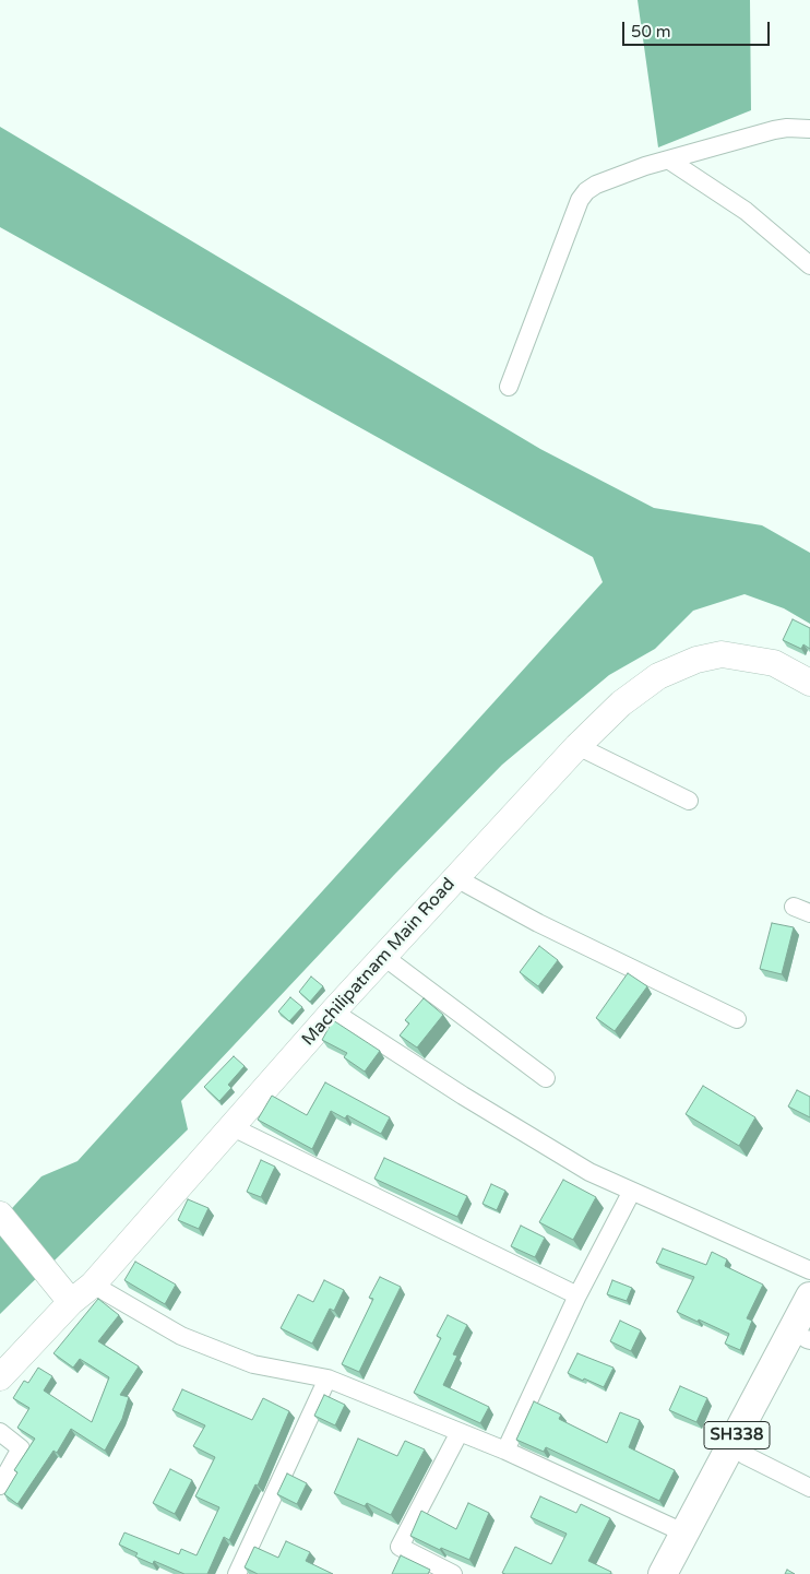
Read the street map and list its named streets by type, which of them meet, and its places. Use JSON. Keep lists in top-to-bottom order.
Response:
{
  "streets": {
    "main road": ["Machilipatnam Main Road", "SH338"]
  },
  "scale_bar": "50 m"
}
